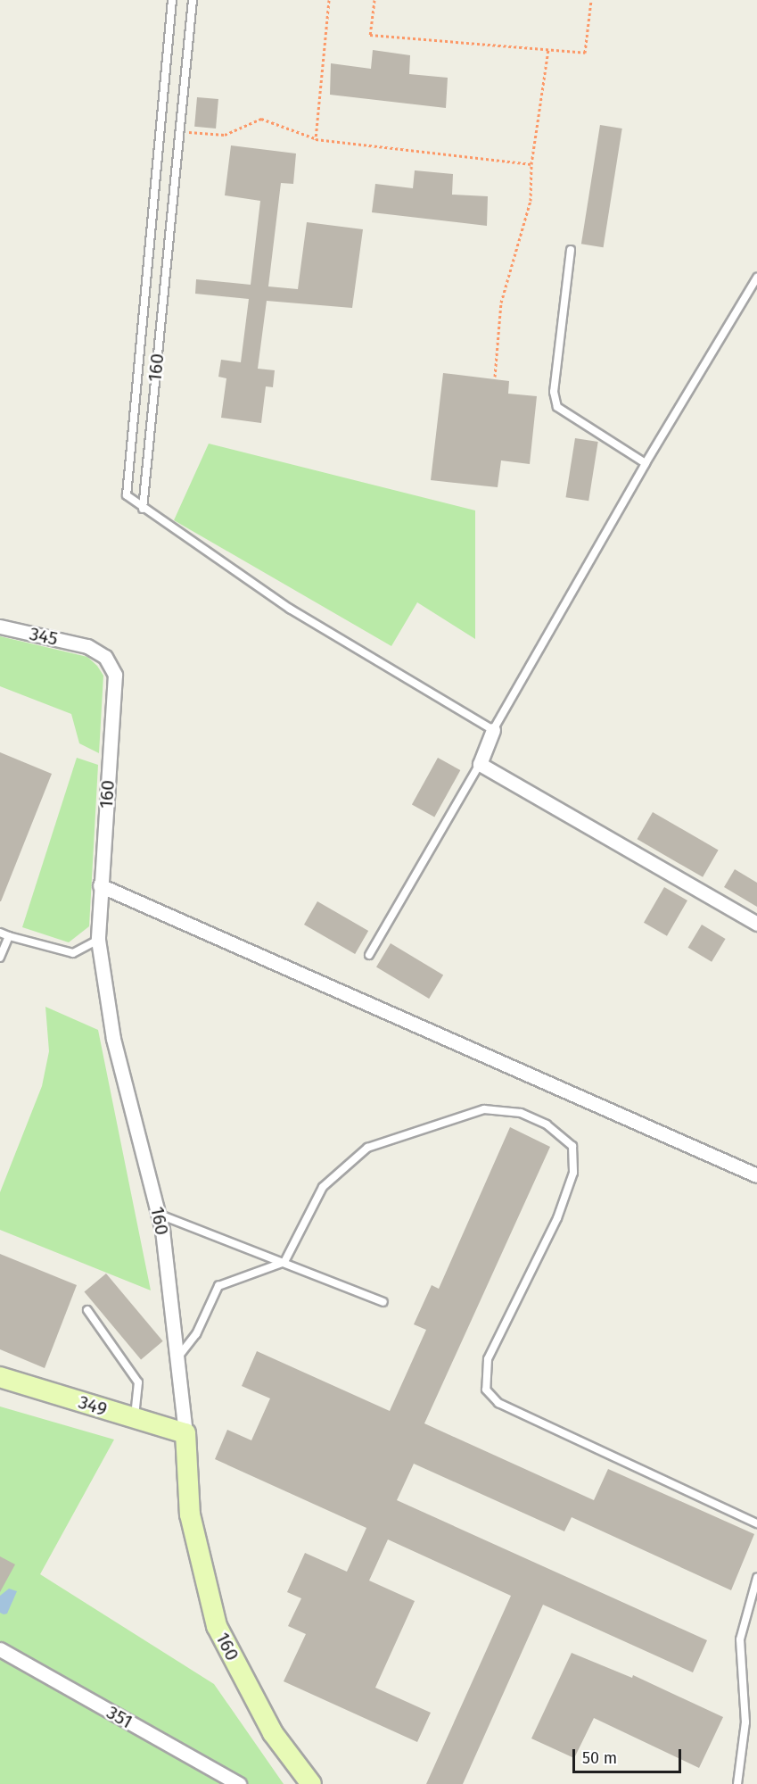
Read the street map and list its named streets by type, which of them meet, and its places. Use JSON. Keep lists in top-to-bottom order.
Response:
{
  "streets": {
    "street": [
      "160",
      "345",
      "349",
      "351"
    ]
  },
  "crossings": [
    ["160", "345"],
    ["160", "349"]
  ],
  "scale_bar": "50 m"
}
